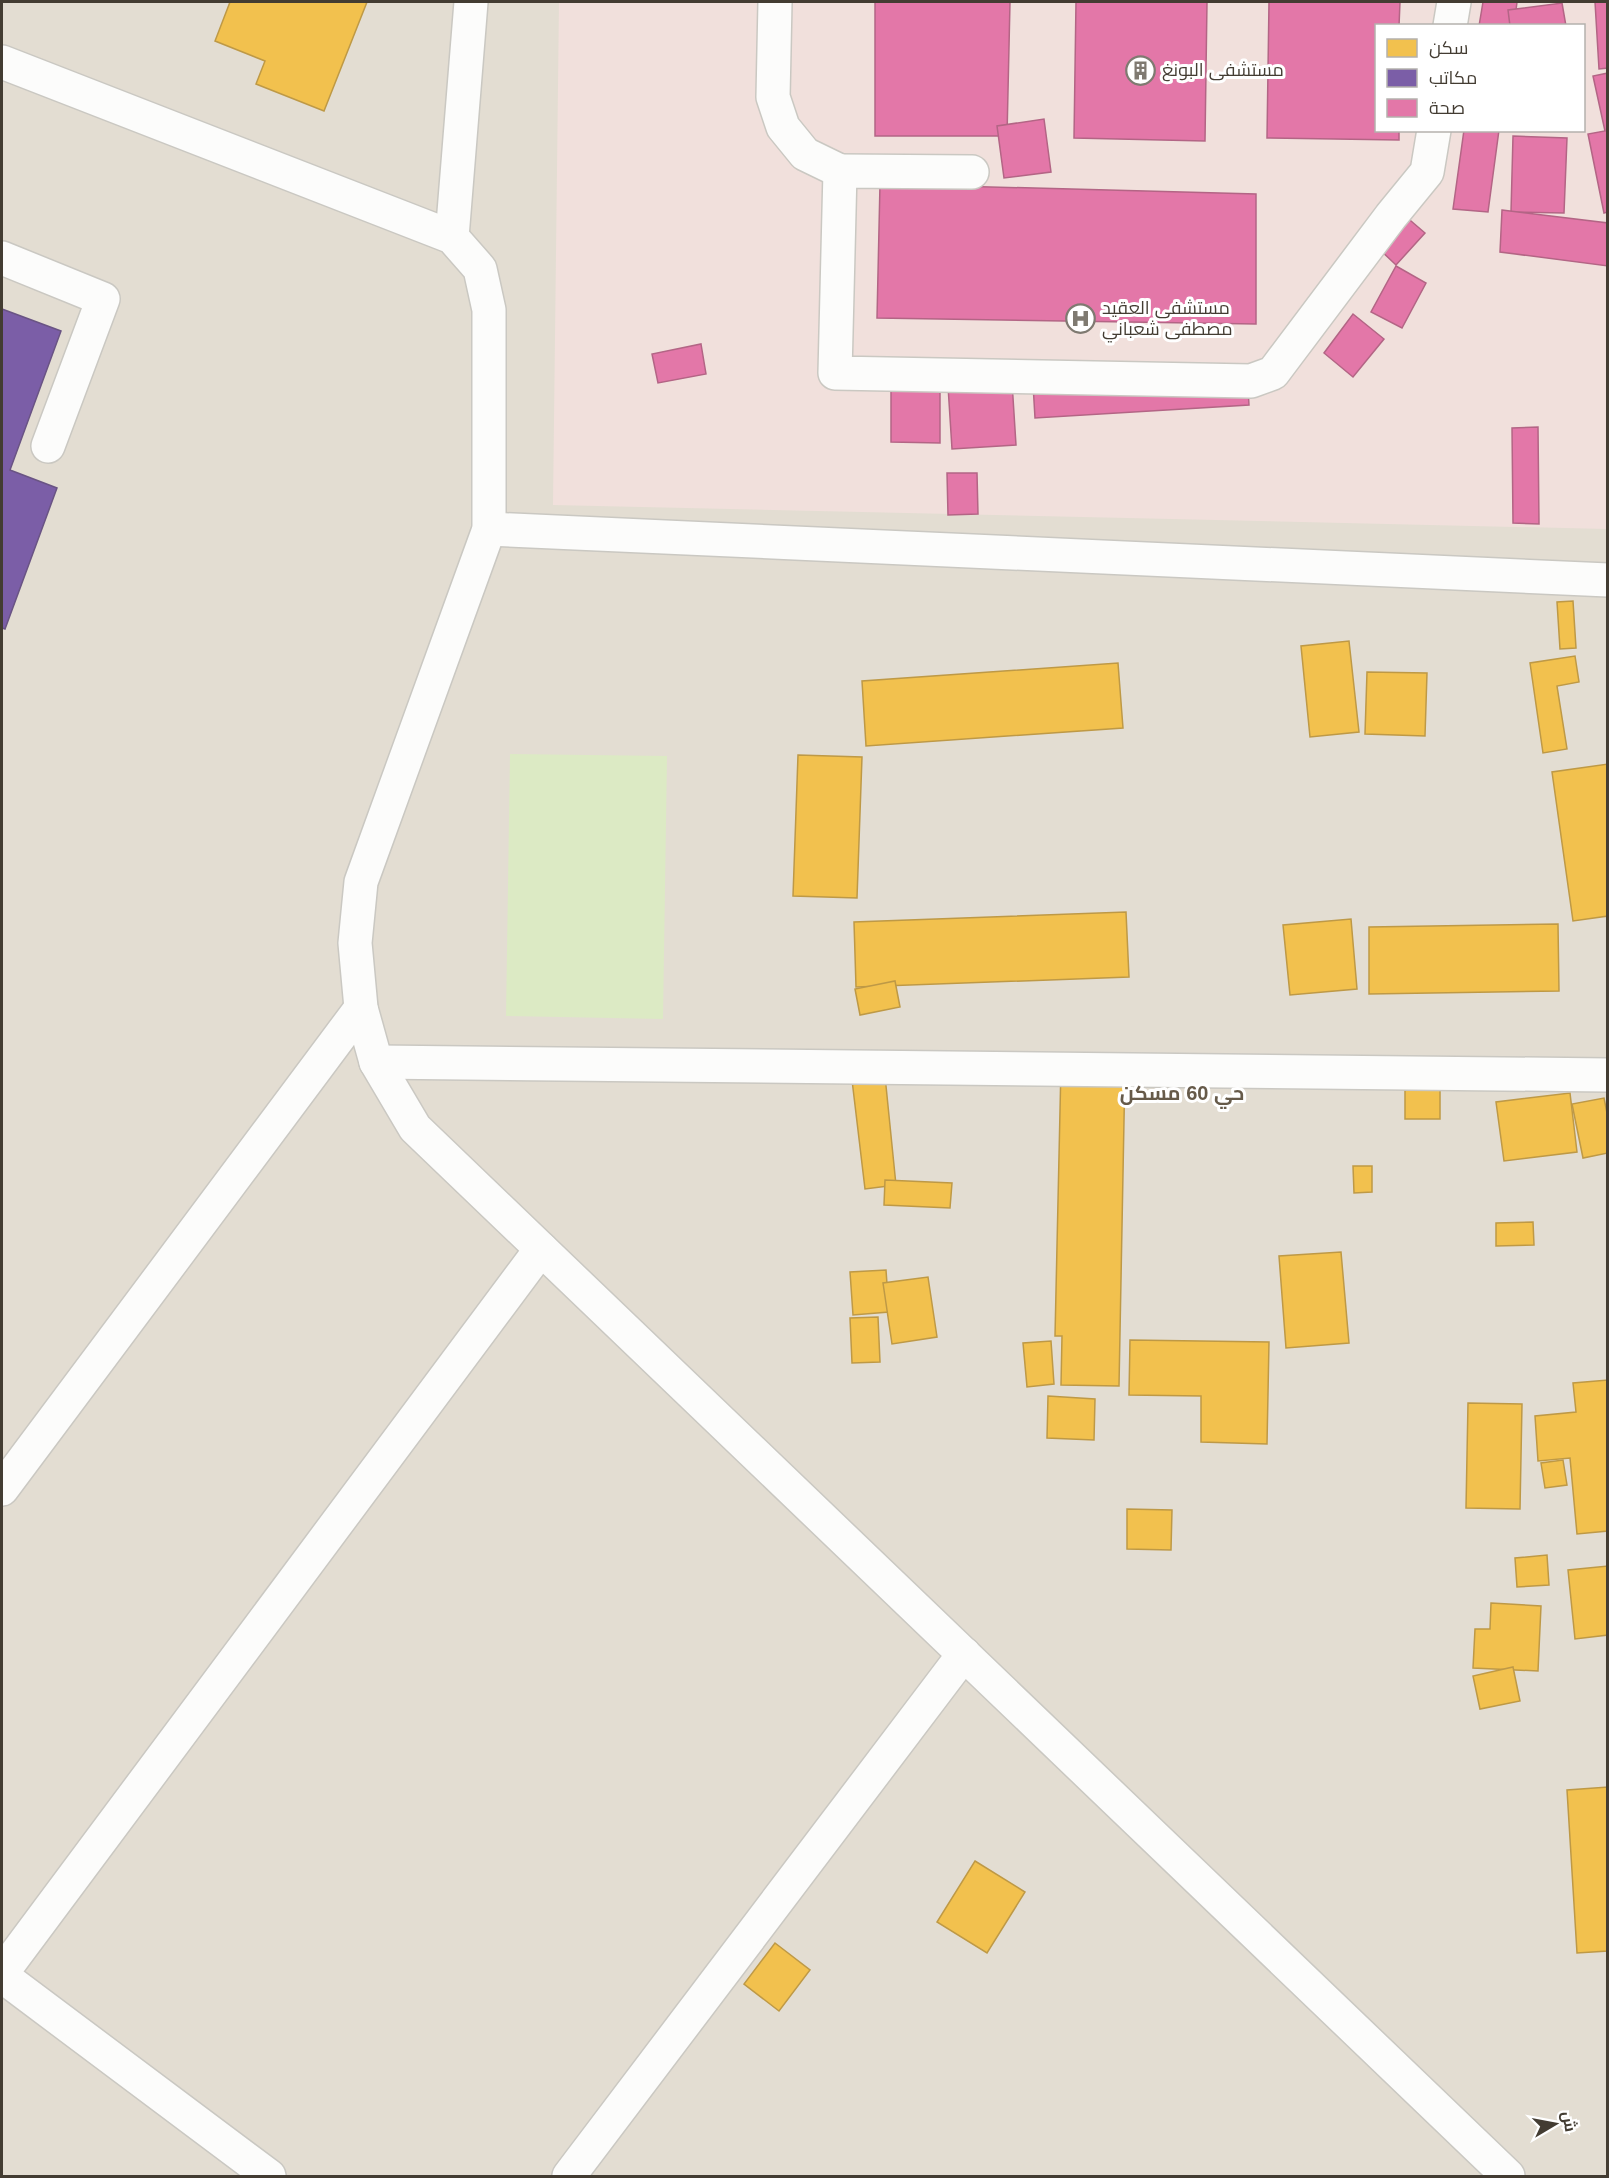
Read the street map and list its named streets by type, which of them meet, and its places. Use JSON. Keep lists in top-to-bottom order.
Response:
{
  "districts": ["حي 60 مسكن"],
  "places": {
    "building": ["مستشفى البونغ"],
    "hospital": ["مستشفى العقيد مصطفى شعباني"]
  },
  "legend": ["سكن", "مكاتب", "صحة"],
  "north": "right"
}
